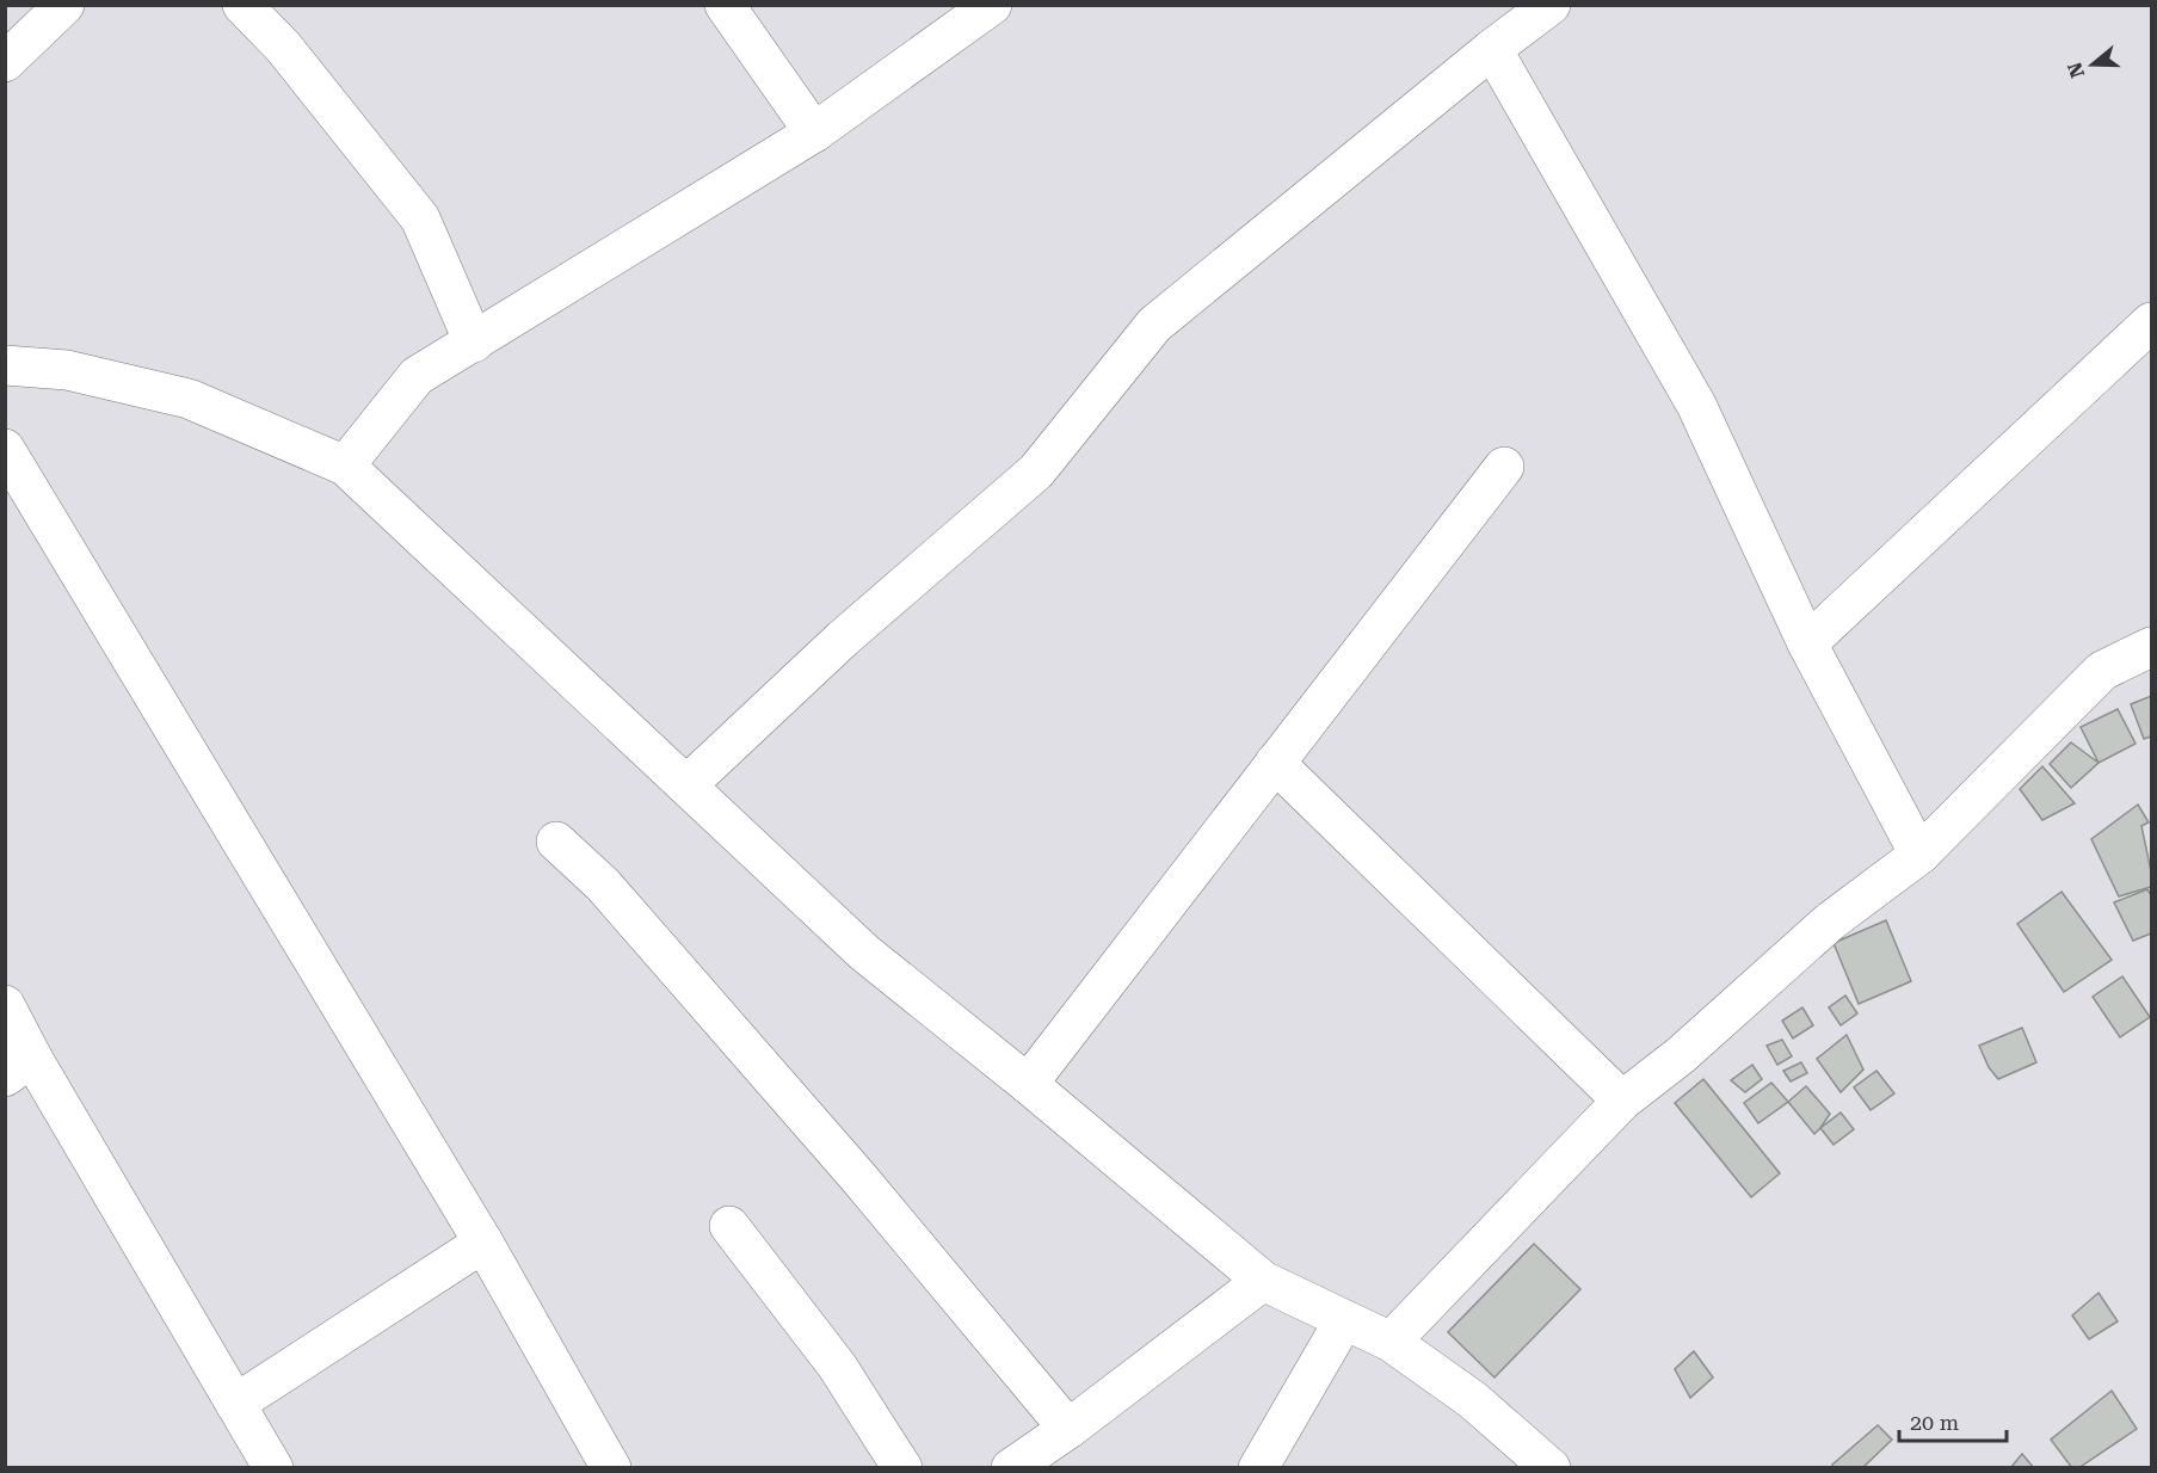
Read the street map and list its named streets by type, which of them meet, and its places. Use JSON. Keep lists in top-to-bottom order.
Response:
{
  "scale_bar": "20 m",
  "north": "left"
}
